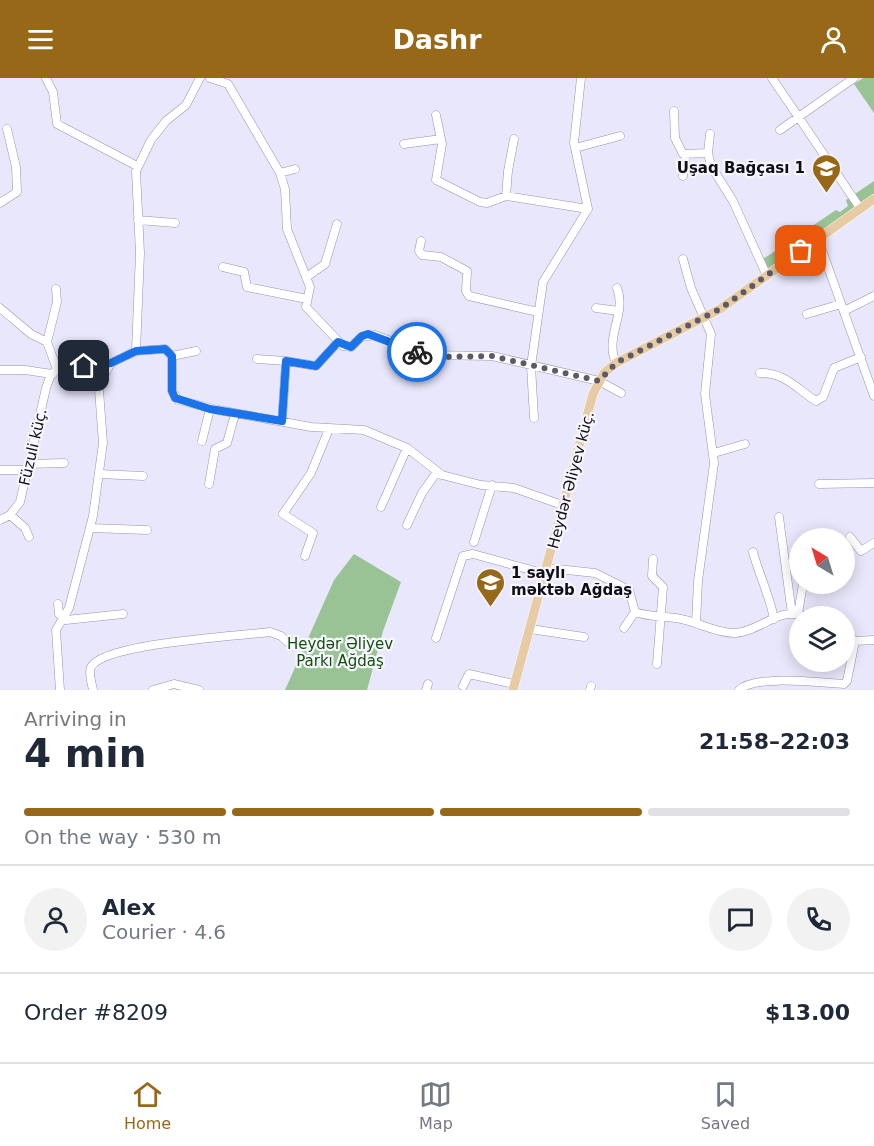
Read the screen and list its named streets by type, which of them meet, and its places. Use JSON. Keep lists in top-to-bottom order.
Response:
{
  "streets": {
    "main road": ["Heydər Əliyev küç."],
    "street": ["Füzuli küç."]
  },
  "parks": ["Heydər Əliyev Parkı Ağdaş"],
  "places": {
    "school or university": ["Uşaq Bağçası 1", "1 saylı məktəb Ağdaş"]
  },
  "north": "top left",
  "page": {
    "header": "Dashr",
    "heading": ["4 min", "Arriving in", "21:58–22:03"],
    "panel": [
      "Alex",
      "Courier · 4.6",
      "Order #8209",
      "$13.00"
    ],
    "bar": "On the way · 530 m",
    "tabs": ["Home", "Map", "Saved"]
  }
}
